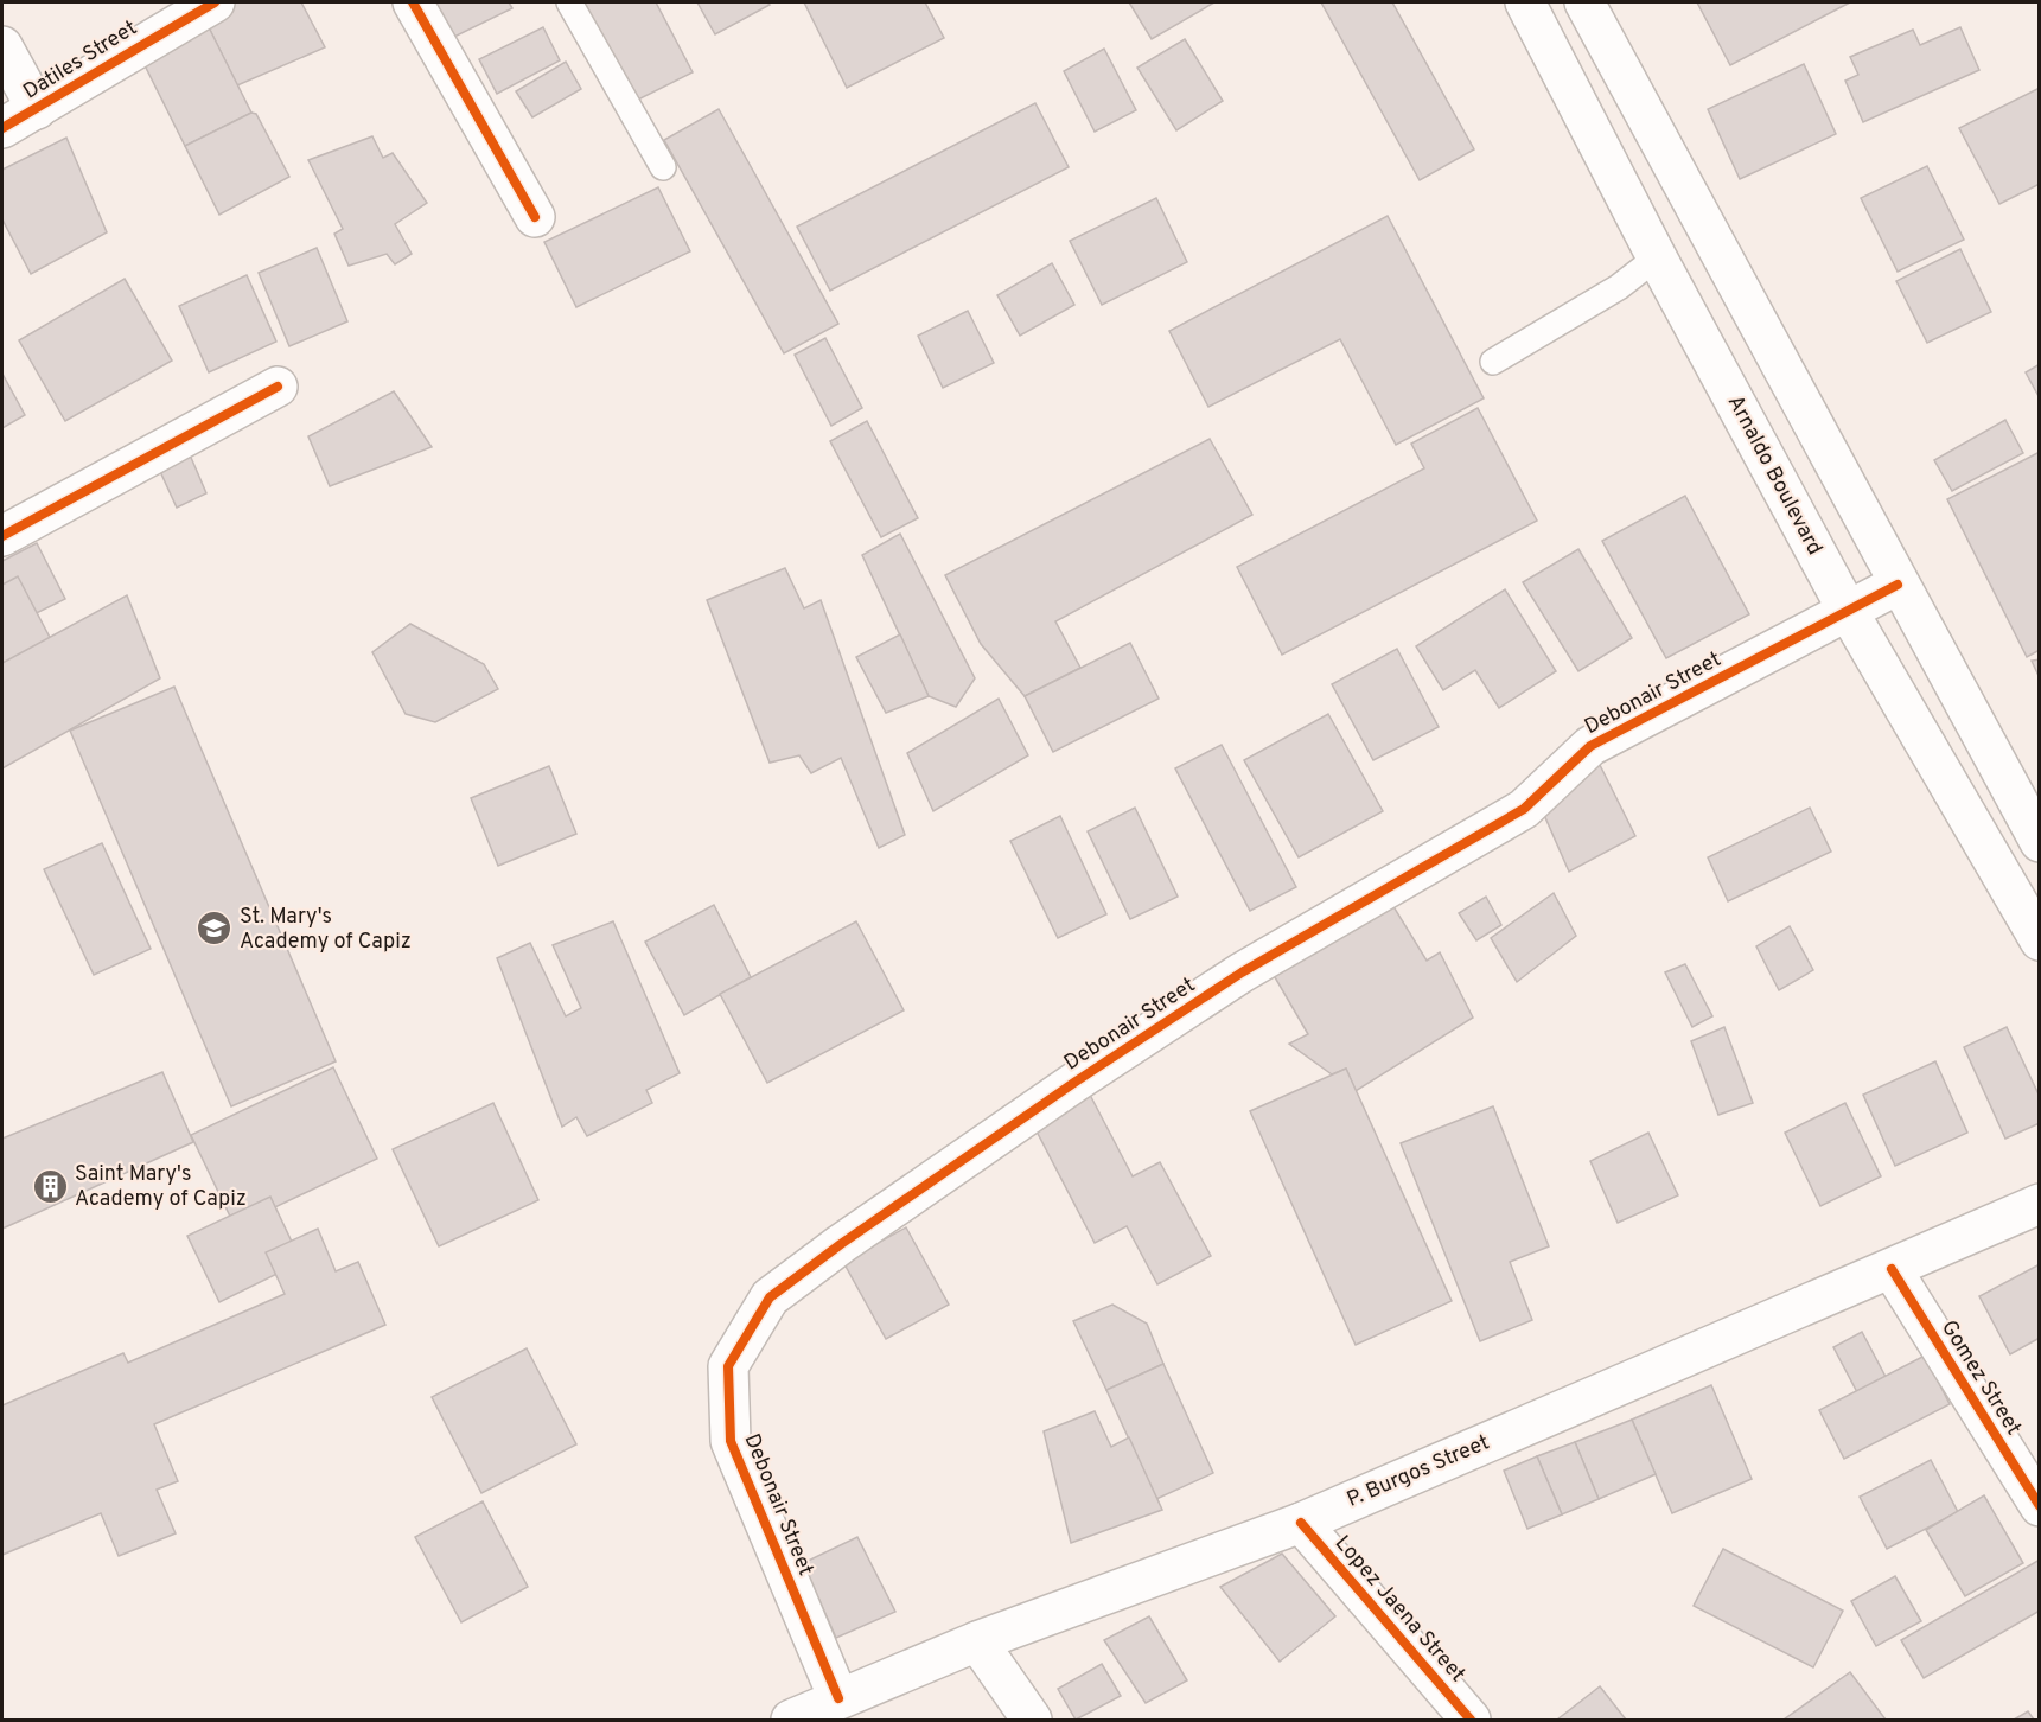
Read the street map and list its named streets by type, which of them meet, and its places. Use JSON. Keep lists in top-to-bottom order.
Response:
{
  "streets": {
    "main road": [
      "Datiles Street",
      "Arnaldo Boulevard",
      "Debonair Street",
      "Gomez Street",
      "P. Burgos Street",
      "Lopez Jaena Street"
    ]
  },
  "crossings": [
    ["Arnaldo Boulevard", "Debonair Street"],
    ["Debonair Street", "P. Burgos Street"],
    ["Gomez Street", "P. Burgos Street"],
    ["P. Burgos Street", "Lopez Jaena Street"]
  ],
  "places": {
    "school or university": ["St. Mary's Academy of Capiz"],
    "building": ["Saint Mary's Academy of Capiz"]
  }
}
